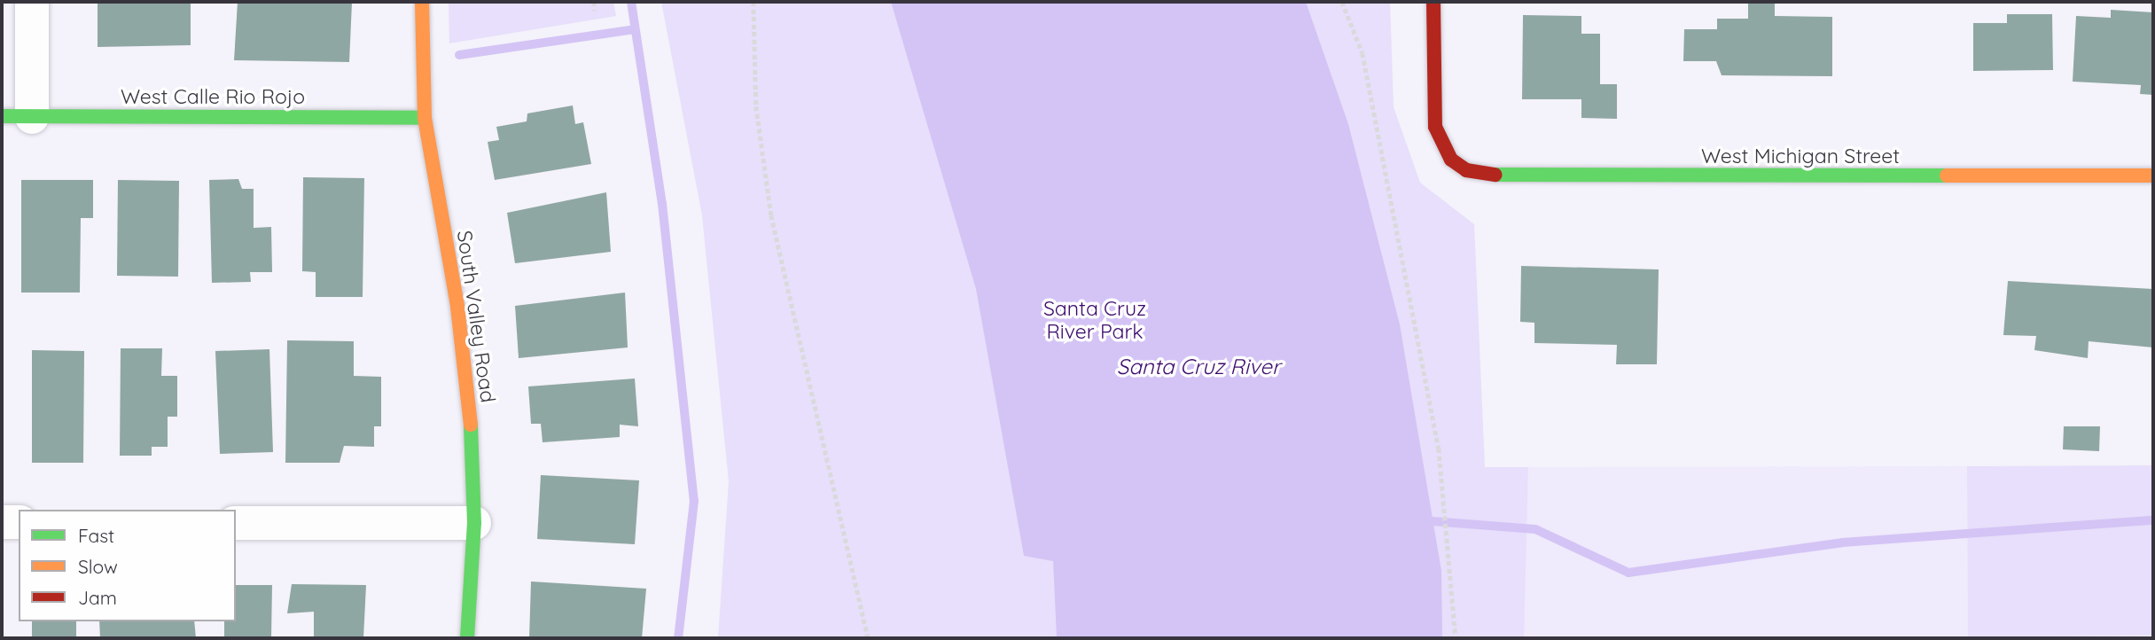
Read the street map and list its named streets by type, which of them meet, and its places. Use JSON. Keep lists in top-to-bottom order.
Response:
{
  "streets": {
    "street": ["West Calle Rio Rojo", "West Michigan Street", "South Valley Road"]
  },
  "crossings": [
    ["West Calle Rio Rojo", "South Valley Road"]
  ],
  "water": ["Santa Cruz River"],
  "parks": ["Santa Cruz River Park"],
  "legend": ["Fast", "Slow", "Jam"]
}
